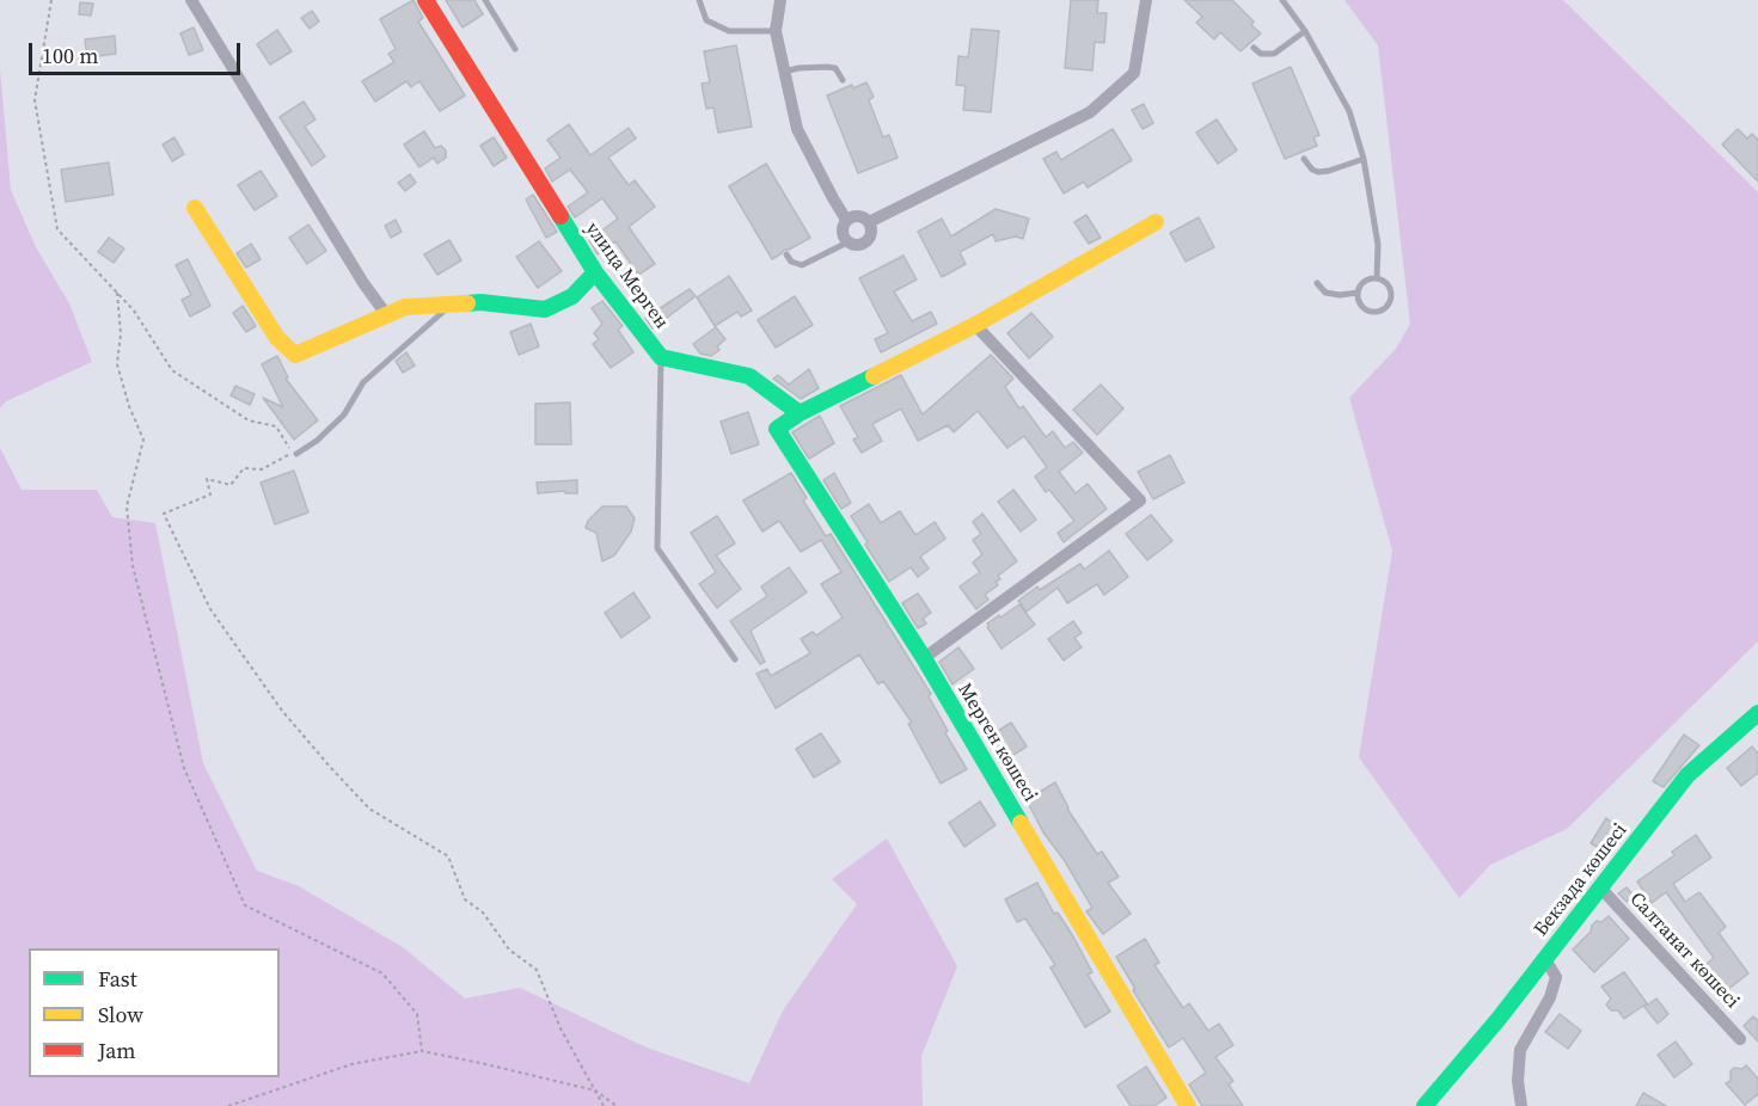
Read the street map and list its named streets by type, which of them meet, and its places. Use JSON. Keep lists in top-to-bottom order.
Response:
{
  "streets": {
    "street": [
      "улица Мерген",
      "Мерген көшесі",
      "Бекзада көшесі",
      "Салтанат көшесі"
    ]
  },
  "crossings": [
    ["улица Мерген", "Мерген көшесі"],
    ["Бекзада көшесі", "Салтанат көшесі"]
  ],
  "legend": ["Fast", "Slow", "Jam"],
  "scale_bar": "100 m"
}
